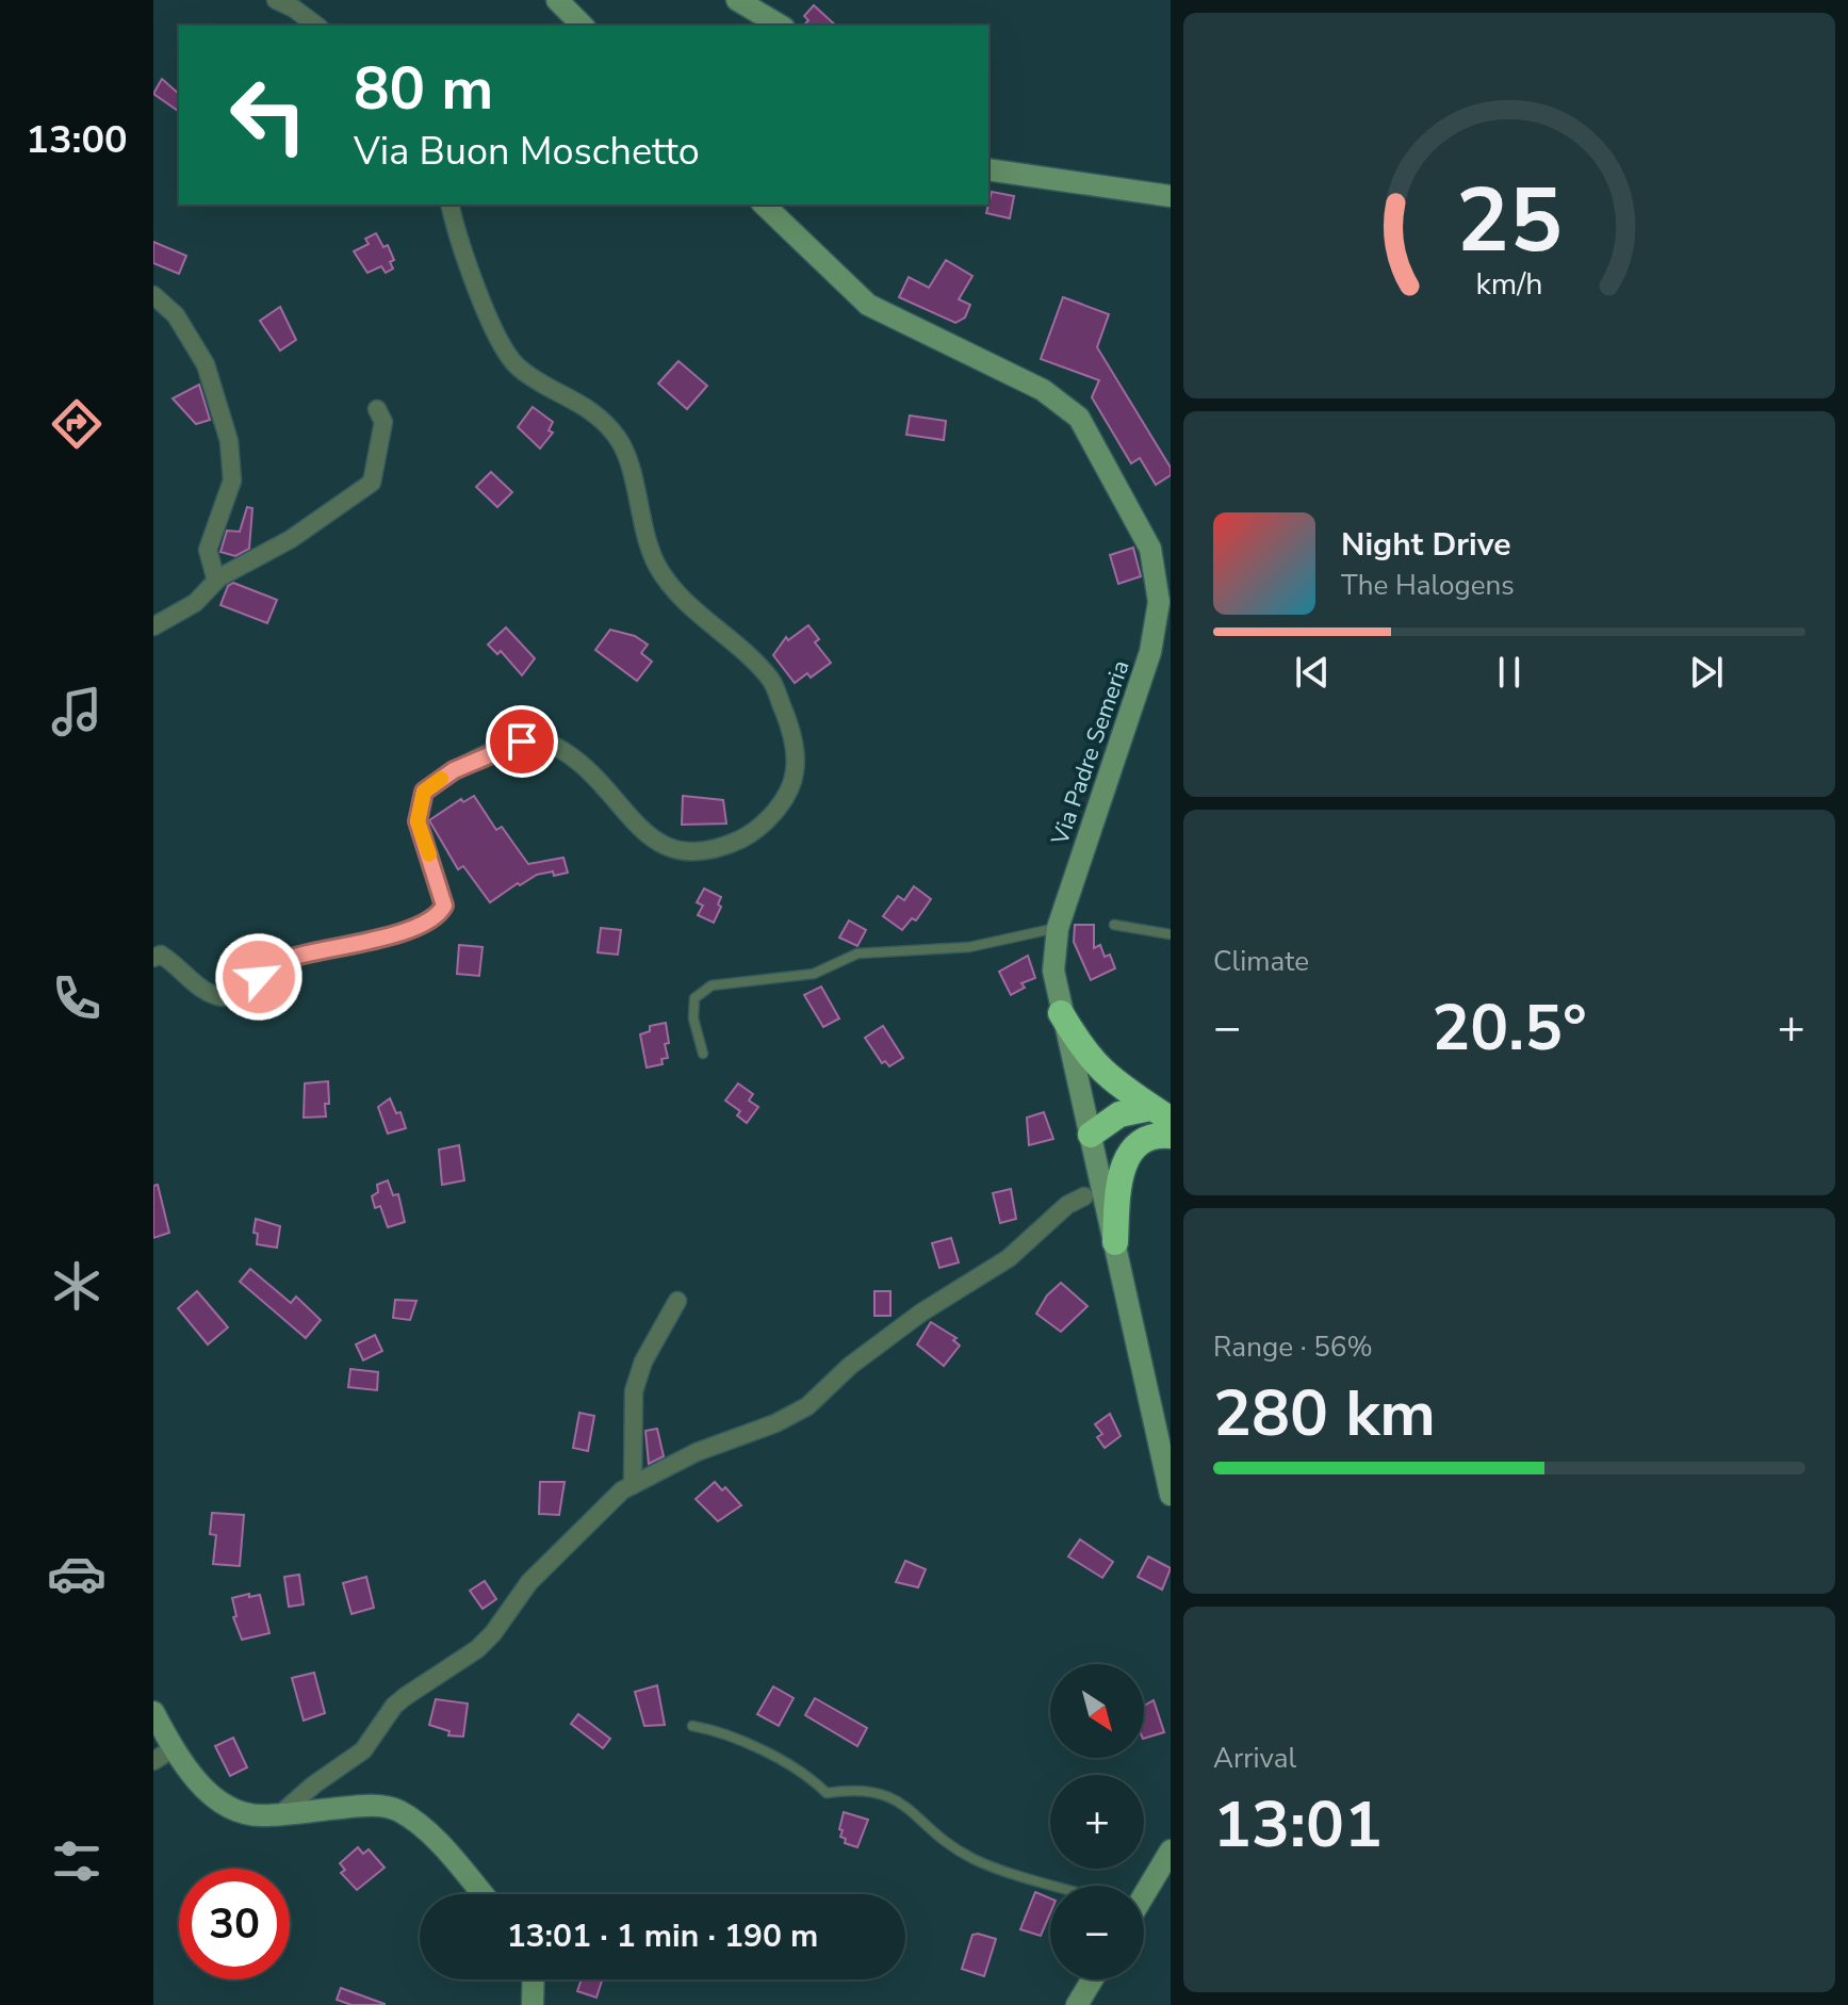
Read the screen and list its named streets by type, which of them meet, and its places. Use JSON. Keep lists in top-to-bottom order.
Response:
{
  "streets": {
    "main road": ["Via Padre Semeria"]
  },
  "north": "bottom right",
  "page": {
    "tabs": "13:00",
    "turn": ["80 m", "Via Buon Moschetto"],
    "song": ["Night Drive", "The Halogens"],
    "tile": [
      "Climate",
      ["Range · 56%", "280 km"],
      ["Arrival", "13:01"]
    ],
    "heat": ["−", "20.5°", "+"],
    "map_buttons": ["+", "−"],
    "limit": "30",
    "trip": "13:01 · 1 min · 190 m",
    "gauge": ["25", "km/h"]
  }
}
